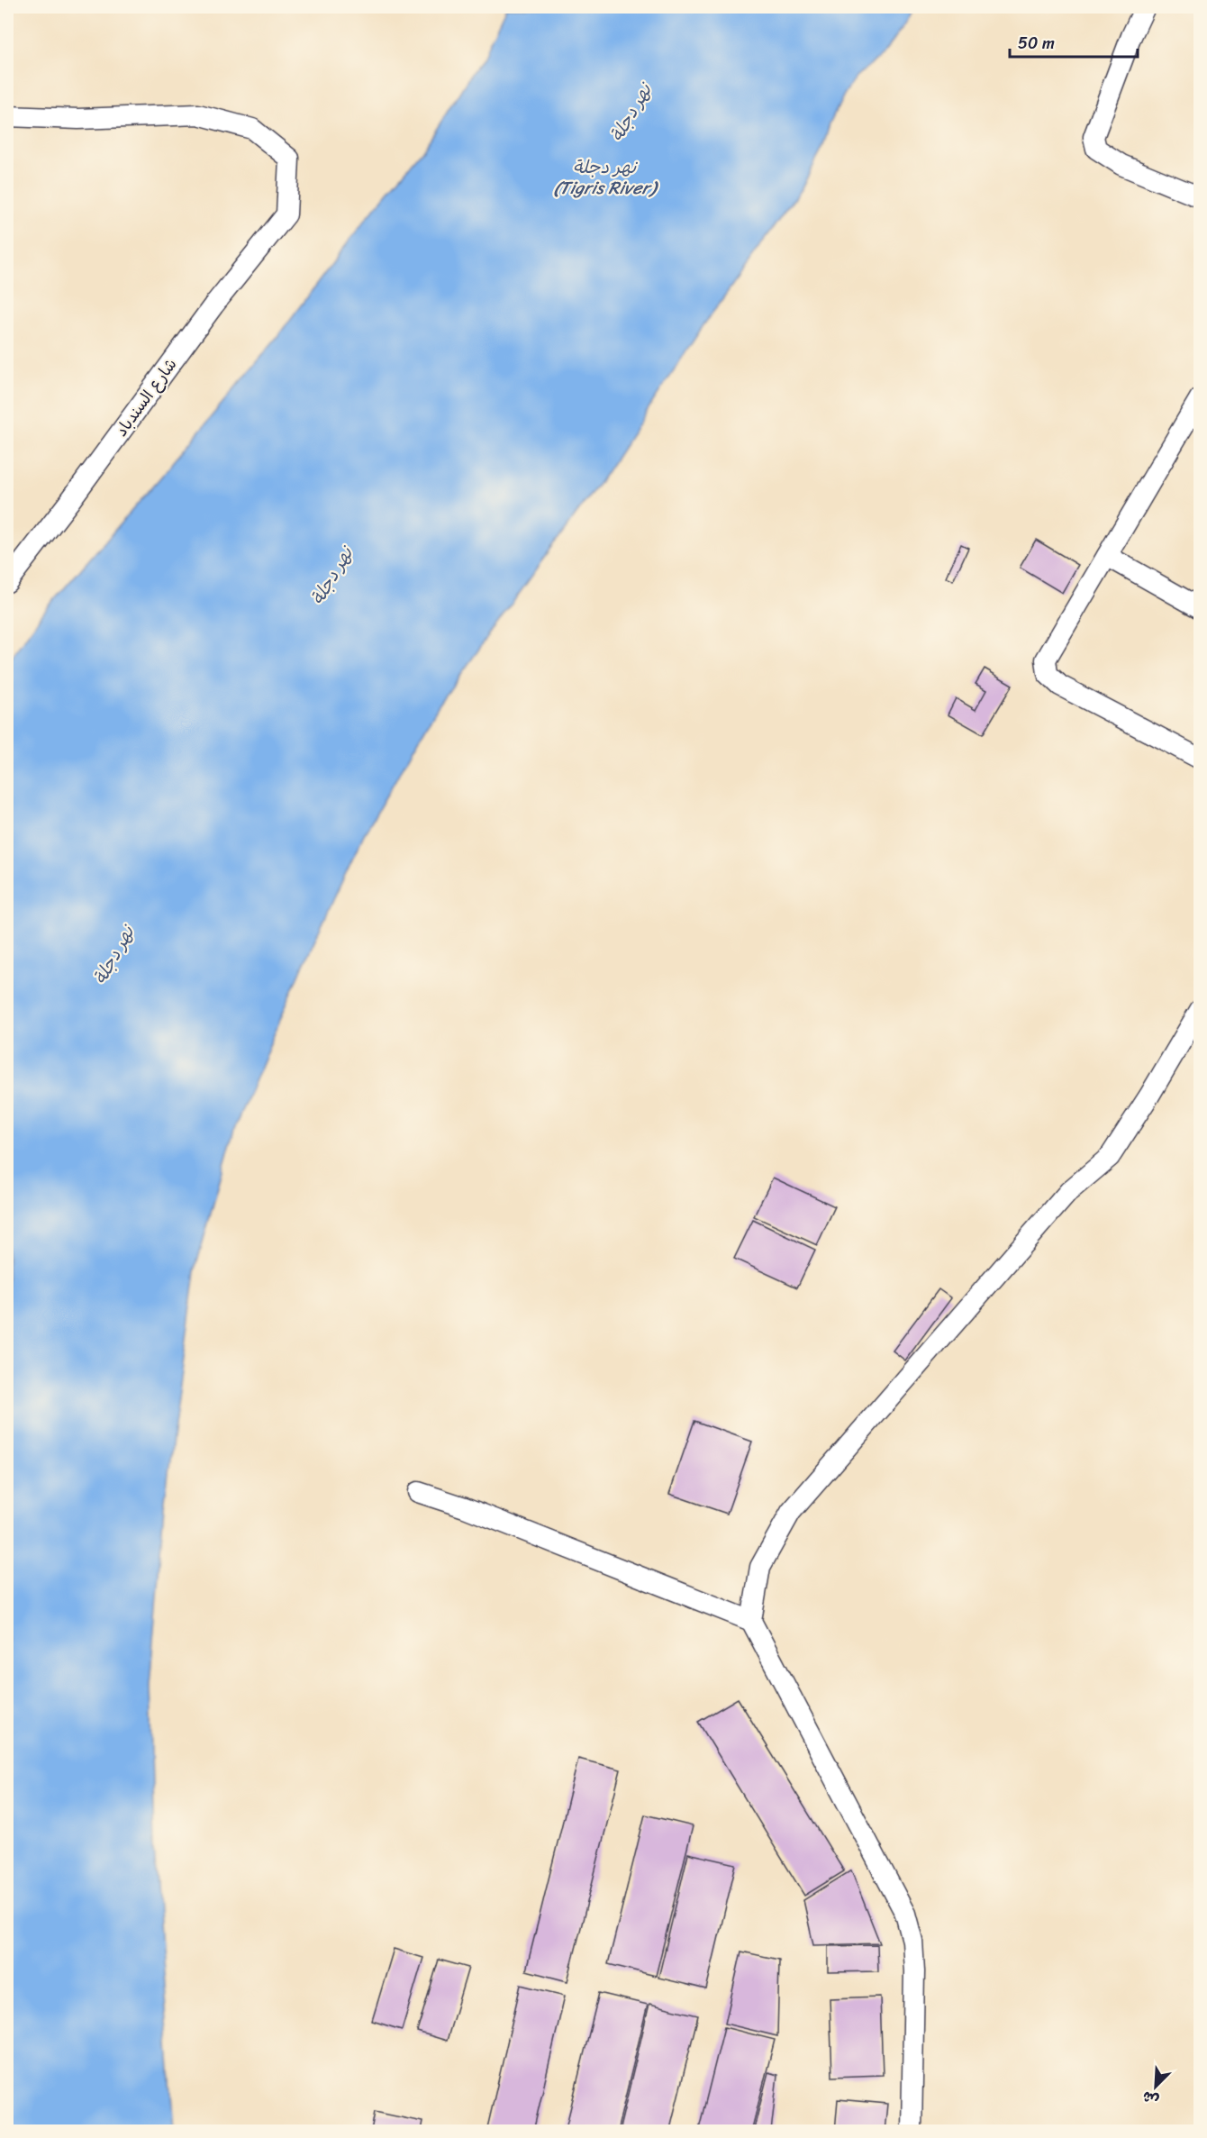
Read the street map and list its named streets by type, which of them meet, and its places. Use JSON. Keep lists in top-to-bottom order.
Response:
{
  "streets": {
    "street": ["شارع السندباد"]
  },
  "water": ["نهر دجلة", "نهر دجلة (Tigris River)"],
  "scale_bar": "50 m",
  "north": "bottom left"
}
